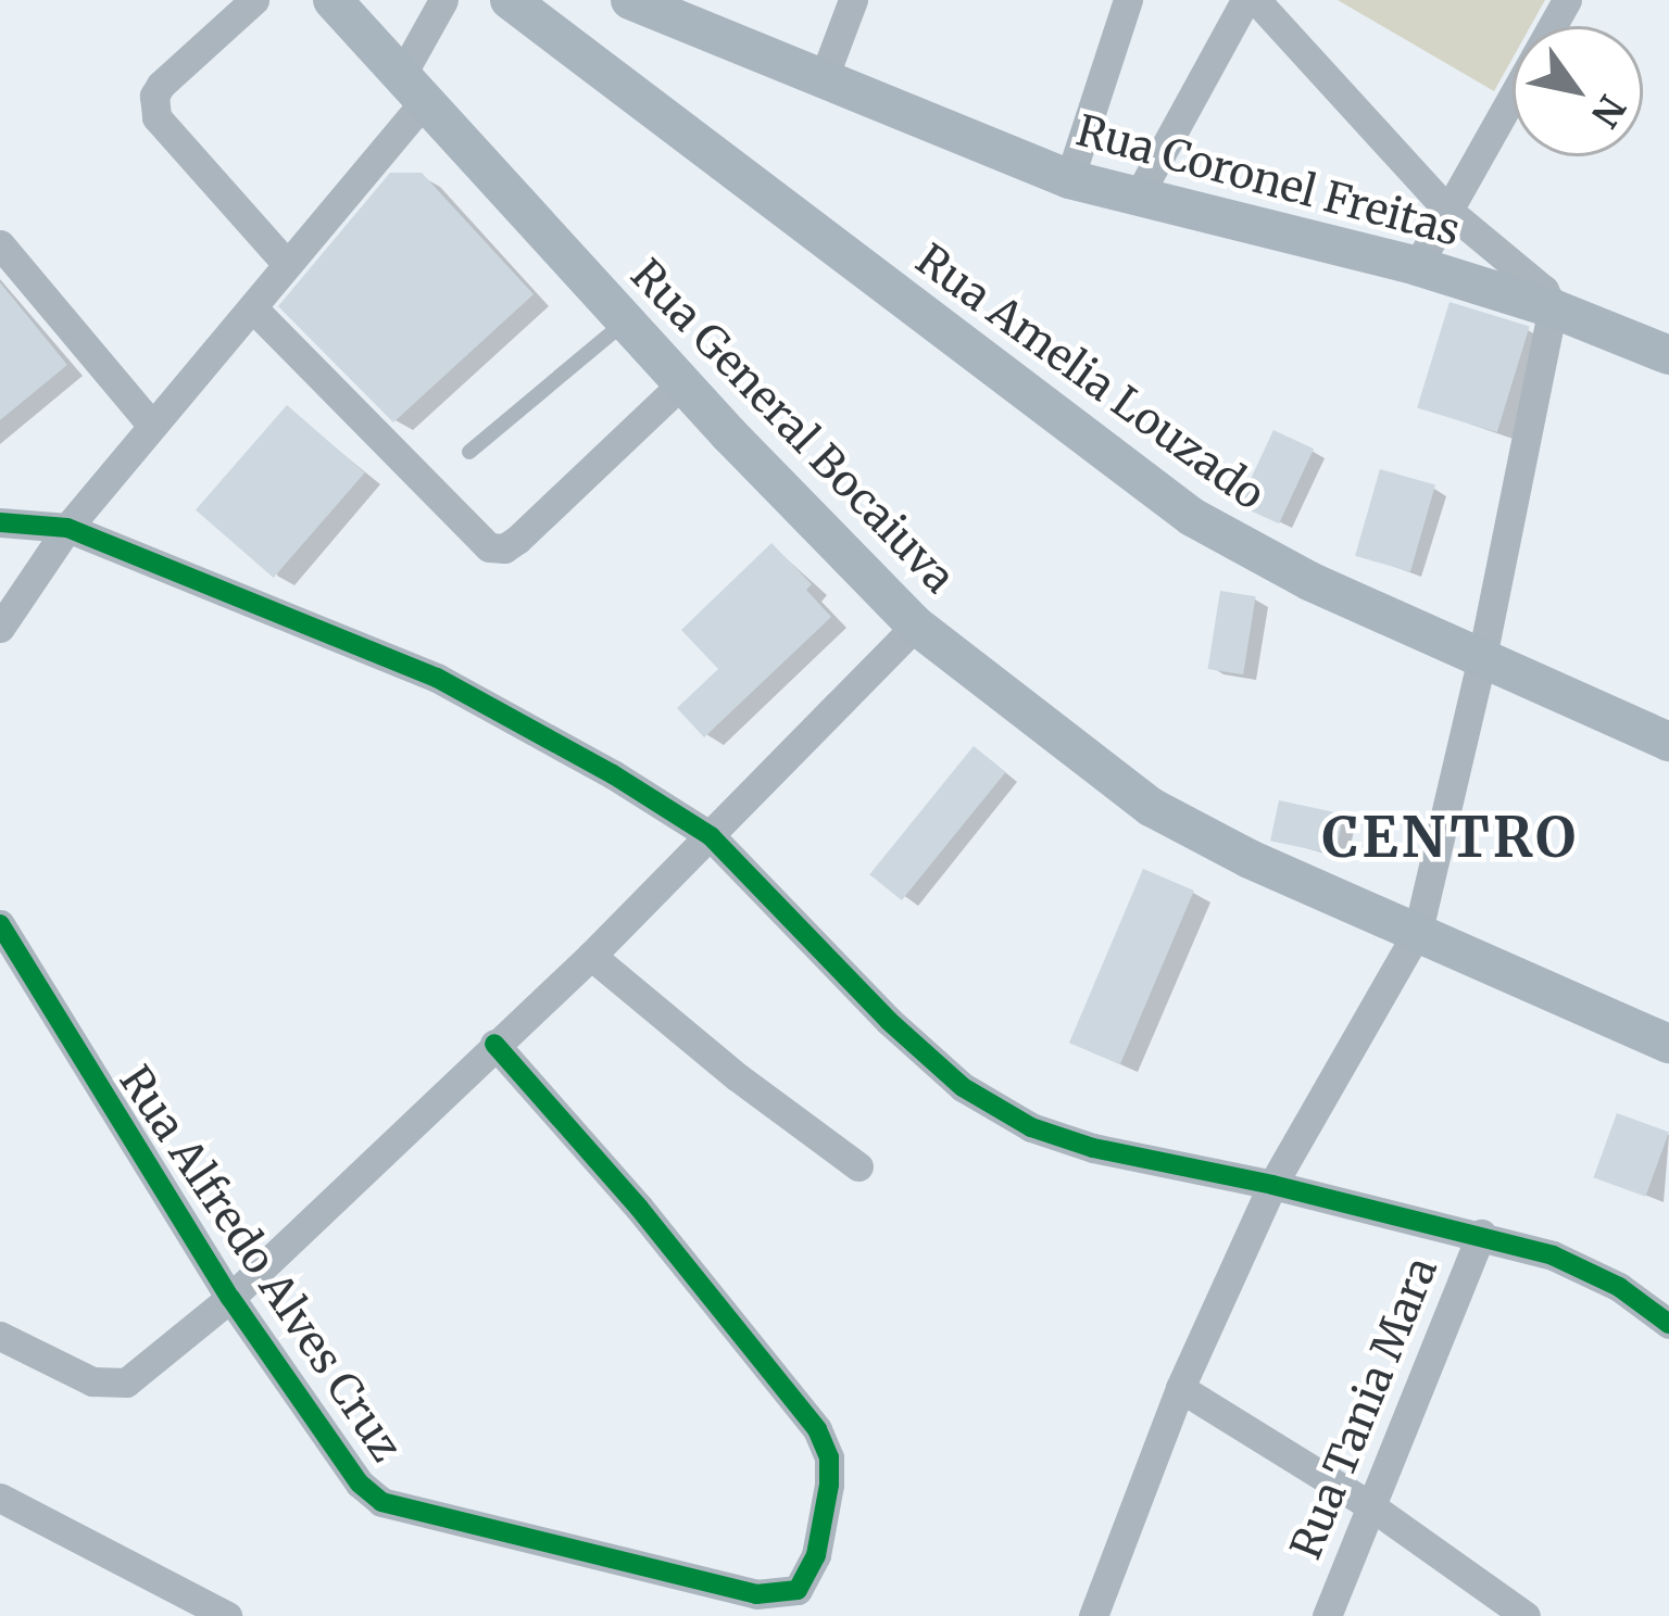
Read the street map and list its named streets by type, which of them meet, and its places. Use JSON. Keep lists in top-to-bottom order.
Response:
{
  "streets": {
    "main road": ["Rua Coronel Freitas", "Rua Amelia Louzado", "Rua General Bocaiuva"],
    "street": ["Rua Alfredo Alves Cruz", "Rua Tania Mara"]
  },
  "districts": ["CENTRO"],
  "north": "bottom right"
}
